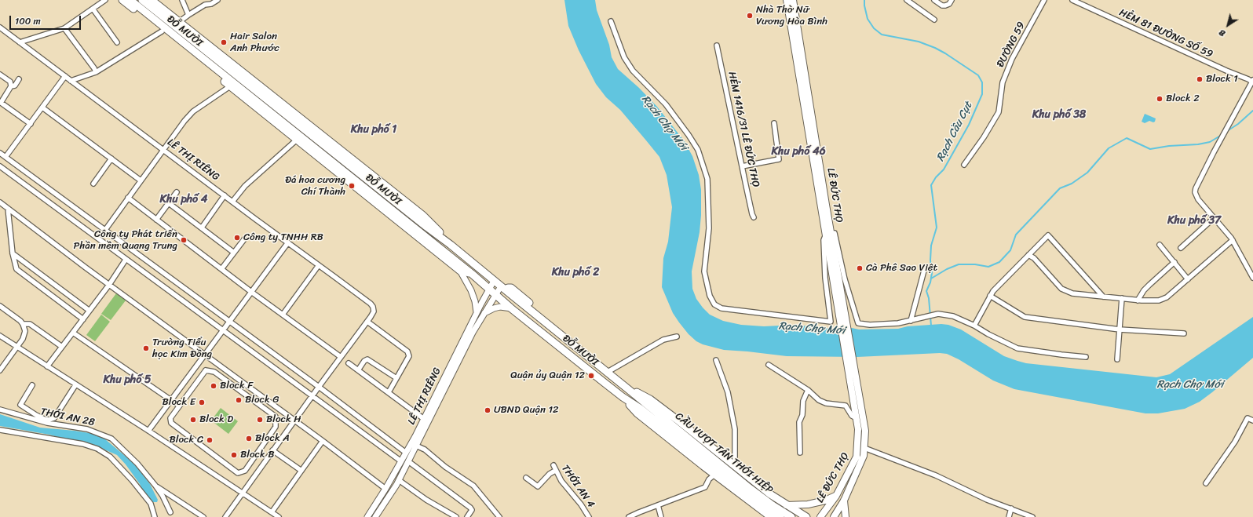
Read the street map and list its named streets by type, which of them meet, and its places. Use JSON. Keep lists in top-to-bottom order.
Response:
{
  "streets": {
    "highway": ["ĐỖ MƯỜI", "CẦU VƯỢT TÂN THỚI HIỆP"],
    "main road": ["LÊ ĐỨC THỌ"],
    "street": [
      "HẺM 81 ĐƯỜNG SỐ 59",
      "ĐƯỜNG 59",
      "HẺM 1416/31 LÊ ĐỨC THỌ",
      "LÊ THỊ RIÊNG",
      "THỚI AN 28",
      "THỚI AN 4"
    ]
  },
  "crossings": [
    ["ĐỖ MƯỜI", "LÊ THỊ RIÊNG"],
    ["ĐỖ MƯỜI", "CẦU VƯỢT TÂN THỚI HIỆP"]
  ],
  "districts": [
    "Khu phố 38",
    "Khu phố 1",
    "Khu phố 46",
    "Khu phố 4",
    "Khu phố 37",
    "Khu phố 2",
    "Khu phố 5"
  ],
  "water": ["Rạch Chợ Mới", "Rạch Cầu Cụt"],
  "places": [
    "Nhà Thờ Nữ Vương Hòa Bình",
    "Hair Salon Anh Phước",
    "Block 1",
    "Block 2",
    "Đá hoa cương Chí Thành",
    "Công ty TNHH RB",
    "Công ty Phát triển Phần mềm Quang Trung",
    "Cà Phê Sao Việt",
    "Trường Tiểu học Kim Đồng",
    "Quận ủy Quận 12",
    "Block F",
    "Block G",
    "Block E",
    "UBND Quận 12",
    "Block D",
    "Block H",
    "Block A",
    "Block C",
    "Block B"
  ],
  "scale_bar": "100 m",
  "north": "bottom left"
}
